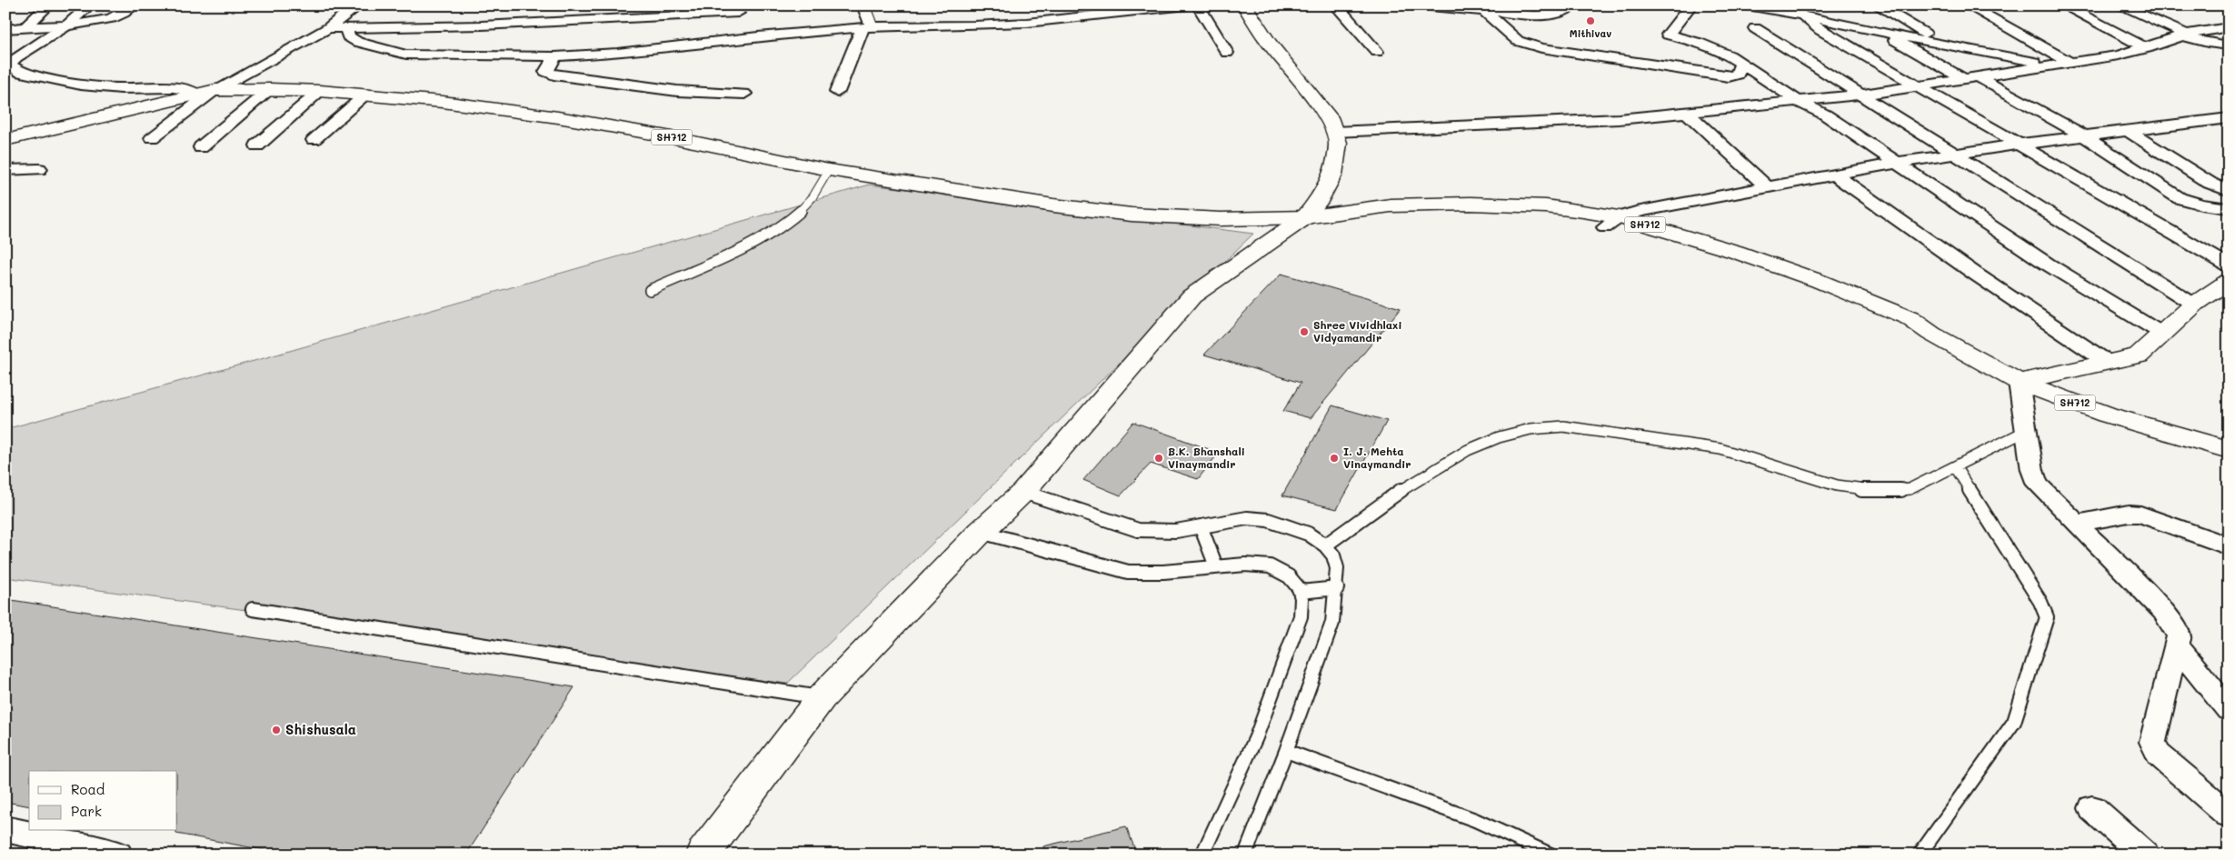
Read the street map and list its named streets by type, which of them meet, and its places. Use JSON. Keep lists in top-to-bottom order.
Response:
{
  "streets": {
    "main road": ["SH712"]
  },
  "places": [
    "Mithivav",
    "Shree Vividhlaxi Vidyamandir",
    "B.K. Bhanshali Vinaymandir",
    "I. J. Mehta Vinaymandir",
    "Shishusala"
  ],
  "legend": ["Road", "Park"]
}
